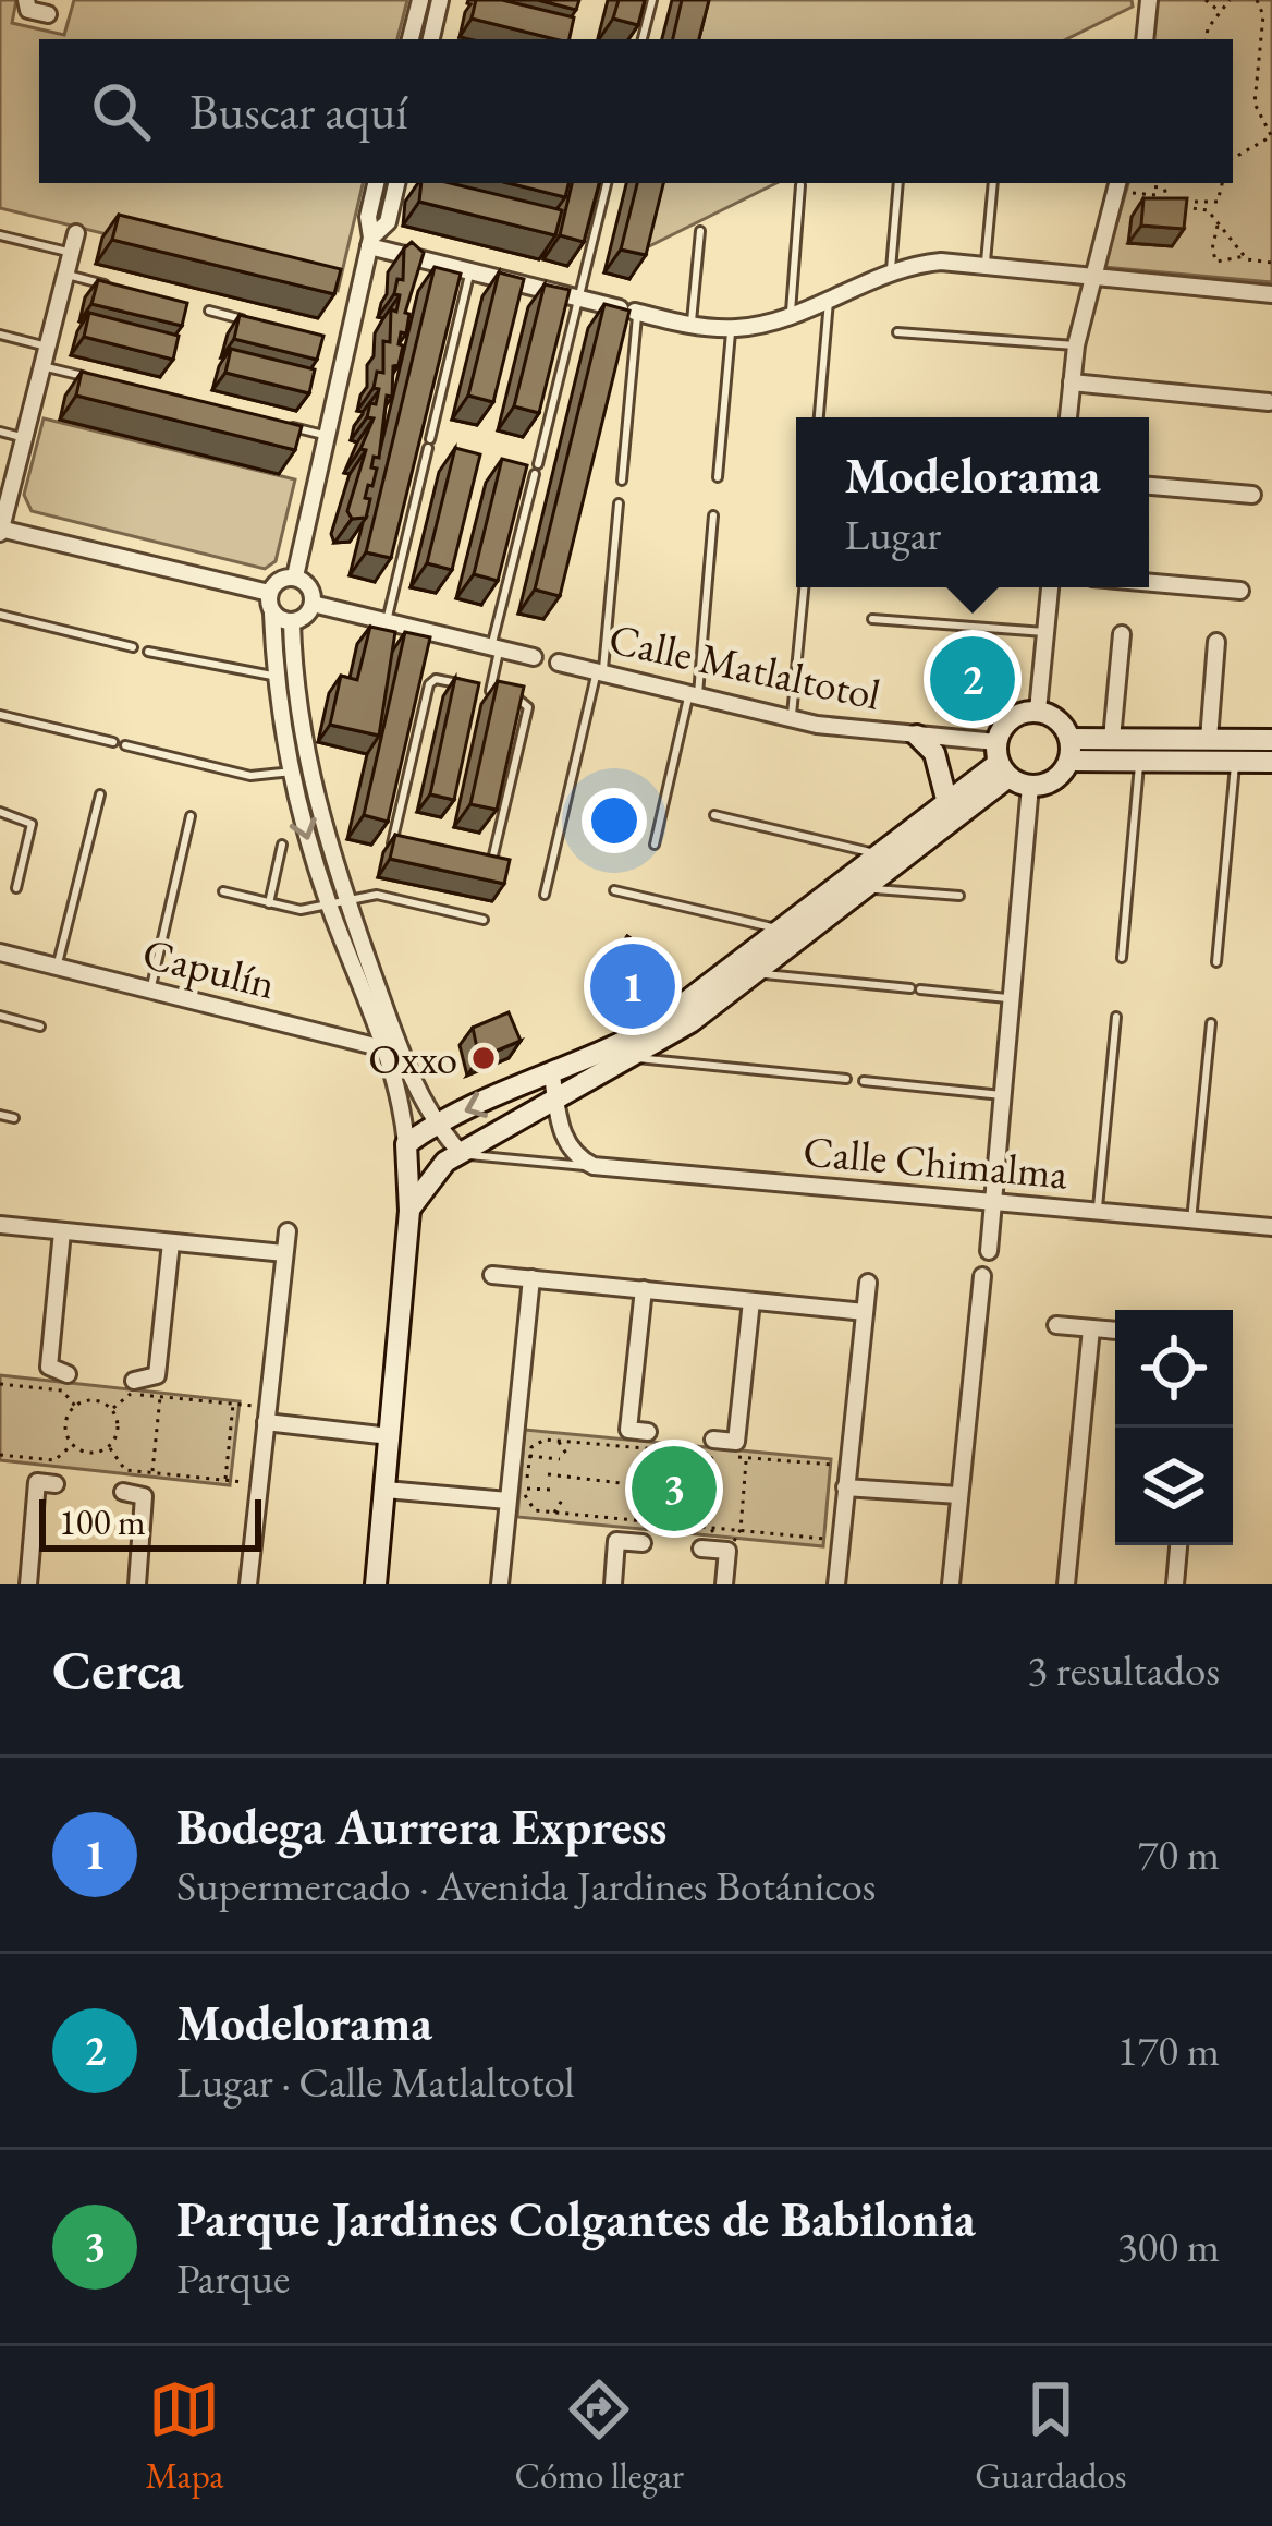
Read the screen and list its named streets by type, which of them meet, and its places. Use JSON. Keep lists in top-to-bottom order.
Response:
{
  "streets": {
    "street": ["Calle Matlaltotol", "Capulín", "Calle Chimalma"]
  },
  "places": ["Oxxo"],
  "scale_bar": "100 m",
  "page": {
    "search": "Buscar aquí",
    "popup": ["Modelorama", "Lugar"],
    "pins": ["2", "1", "3"],
    "scale": "100 m",
    "heading": ["Cerca", "3 resultados"],
    "list": [
      {
        "mark": "1",
        "name": "Bodega Aurrera Express",
        "note": "Supermercado · Avenida Jardines Botánicos",
        "value": "70 m"
      },
      {
        "mark": "2",
        "name": "Modelorama",
        "note": "Lugar · Calle Matlaltotol",
        "value": "170 m"
      },
      {
        "mark": "3",
        "name": "Parque Jardines Colgantes de Babilonia",
        "note": "Parque",
        "value": "300 m"
      }
    ],
    "nav": ["Mapa", "Cómo llegar", "Guardados"]
  }
}
